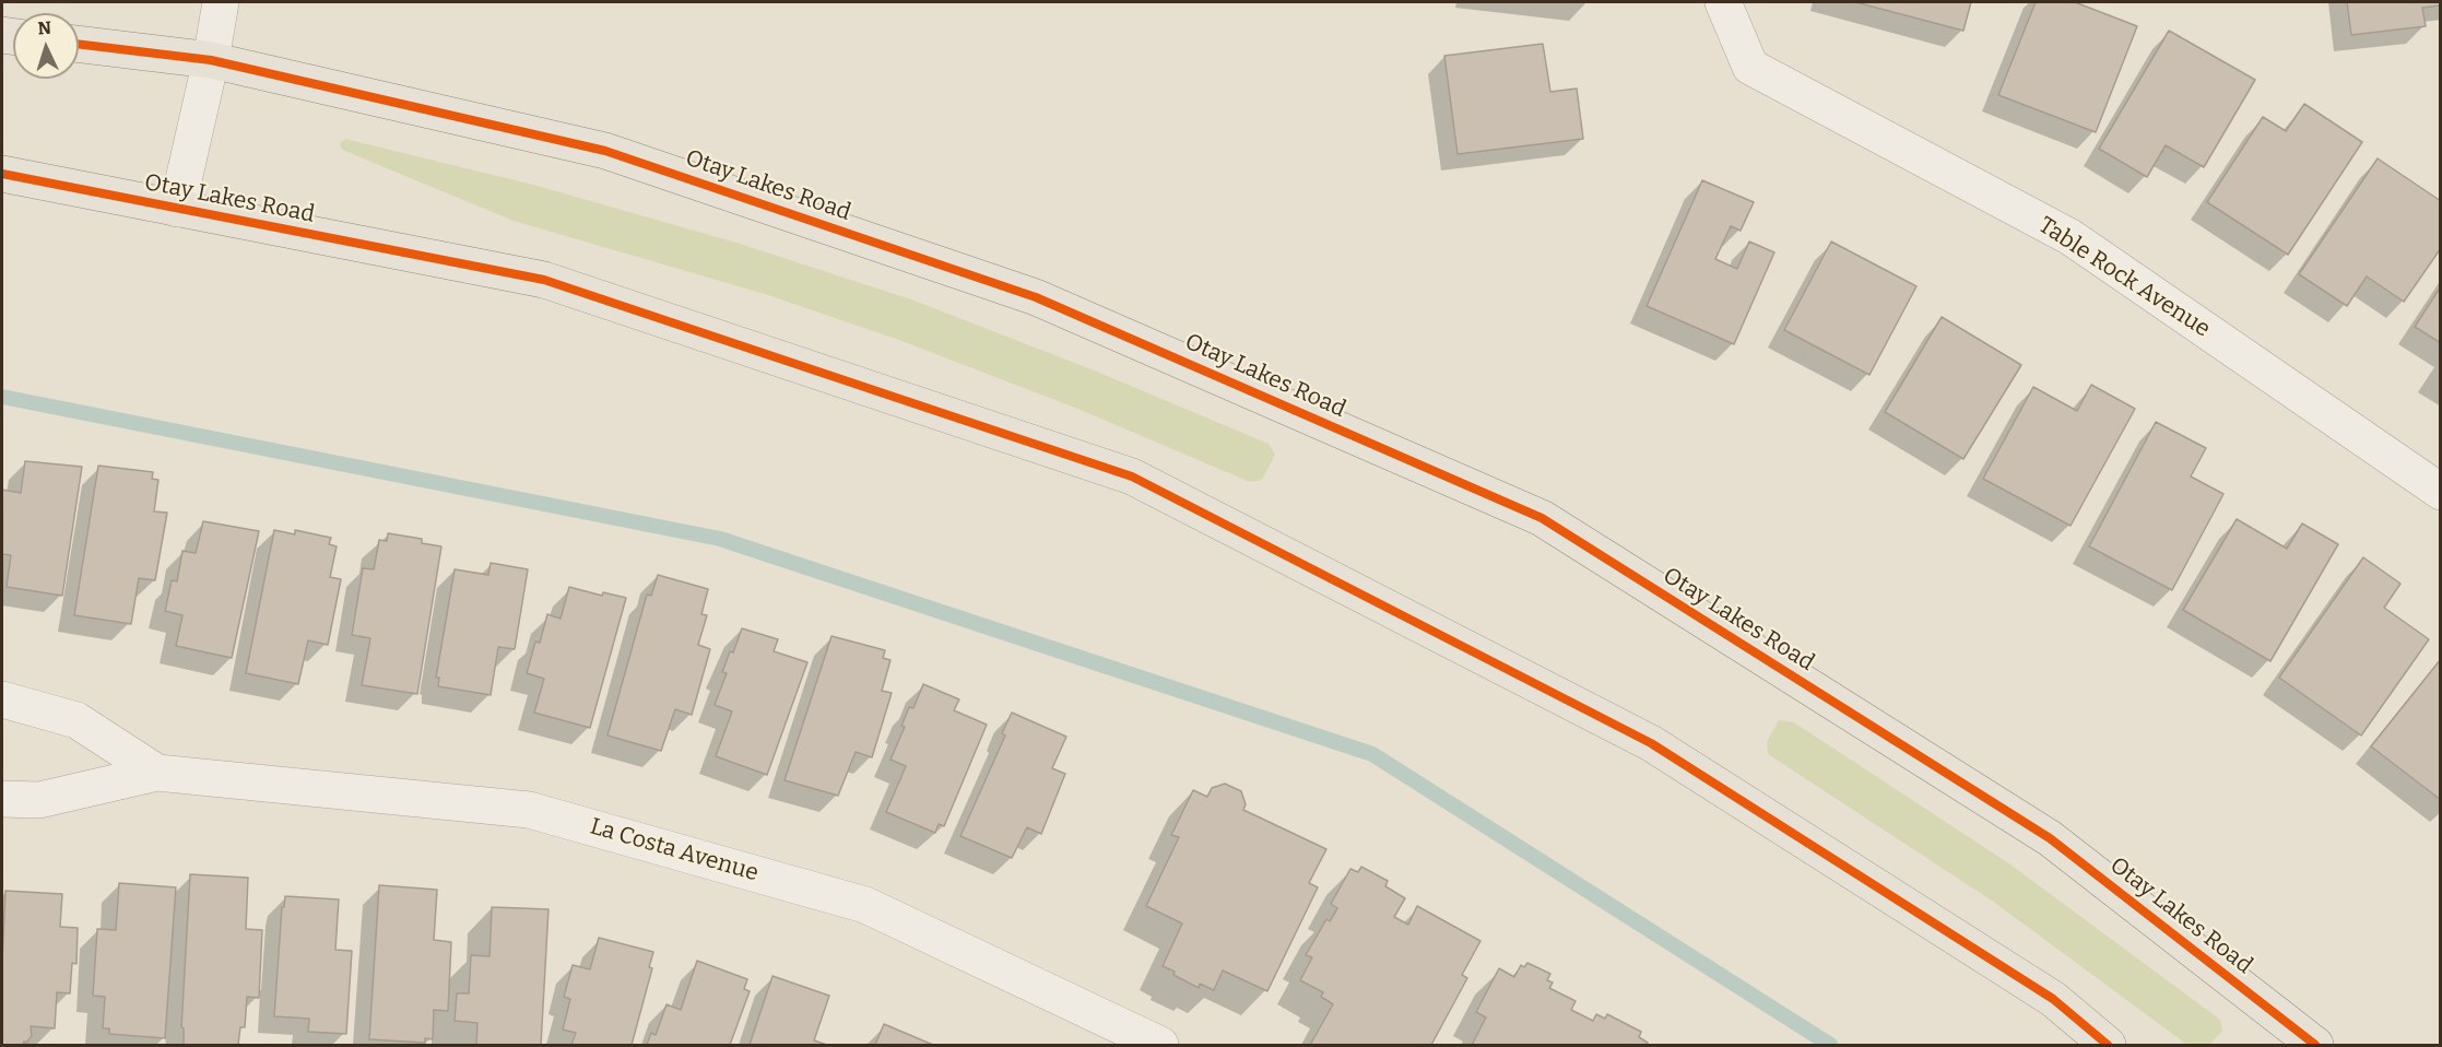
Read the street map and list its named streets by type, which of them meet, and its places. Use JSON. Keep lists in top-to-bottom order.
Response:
{
  "streets": {
    "main road": ["Otay Lakes Road"],
    "street": ["Table Rock Avenue", "La Costa Avenue"]
  },
  "north": "top"
}
